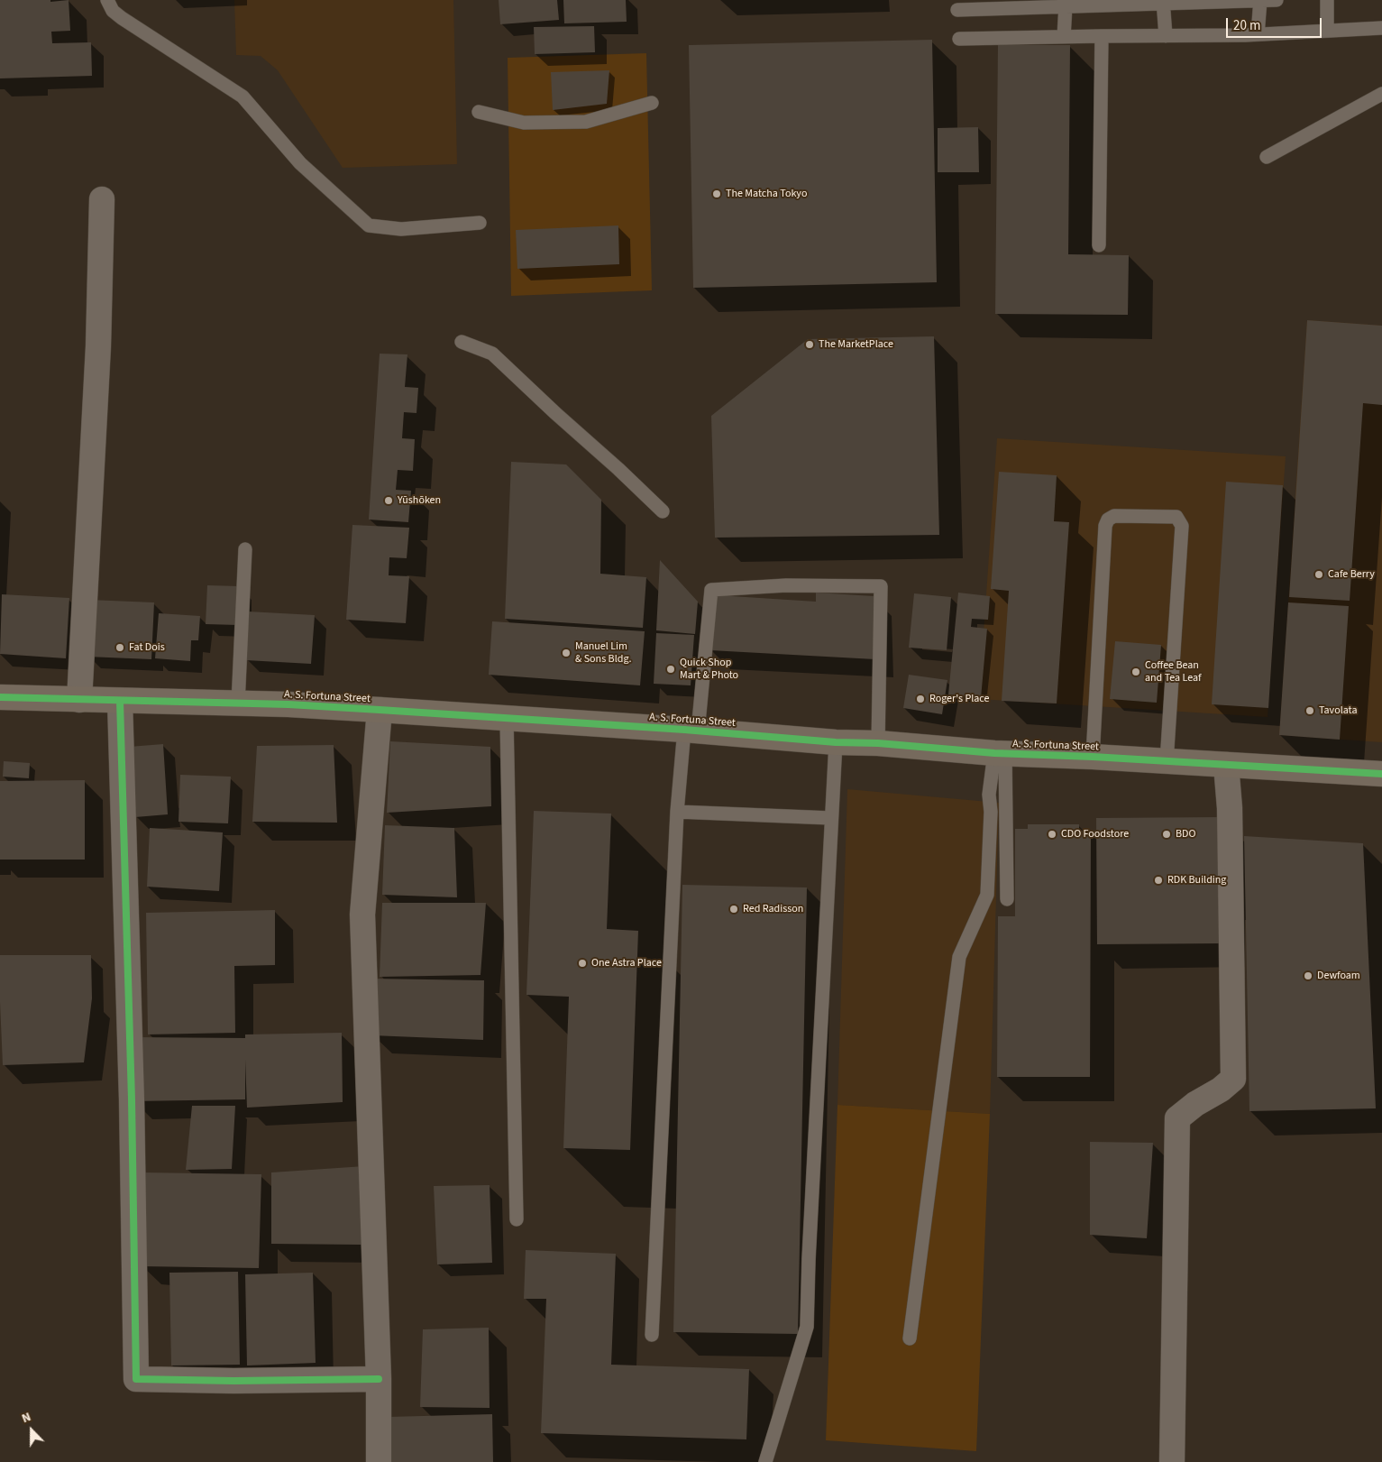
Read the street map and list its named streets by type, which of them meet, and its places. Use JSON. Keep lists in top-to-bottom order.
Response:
{
  "streets": {
    "main road": ["A. S. Fortuna Street"]
  },
  "places": [
    "The Matcha Tokyo",
    "The MarketPlace",
    "Yūshōken",
    "Cafe Berry",
    "Fat Dois",
    "Manuel Lim & Sons Bldg.",
    "Quick Shop Mart & Photo",
    "Coffee Bean and Tea Leaf",
    "Roger's Place",
    "Tavolata",
    "CDO Foodstore",
    "BDO",
    "RDK Building",
    "Red Radisson",
    "One Astra Place",
    "Dewfoam"
  ],
  "scale_bar": "20 m",
  "north": "top"
}
